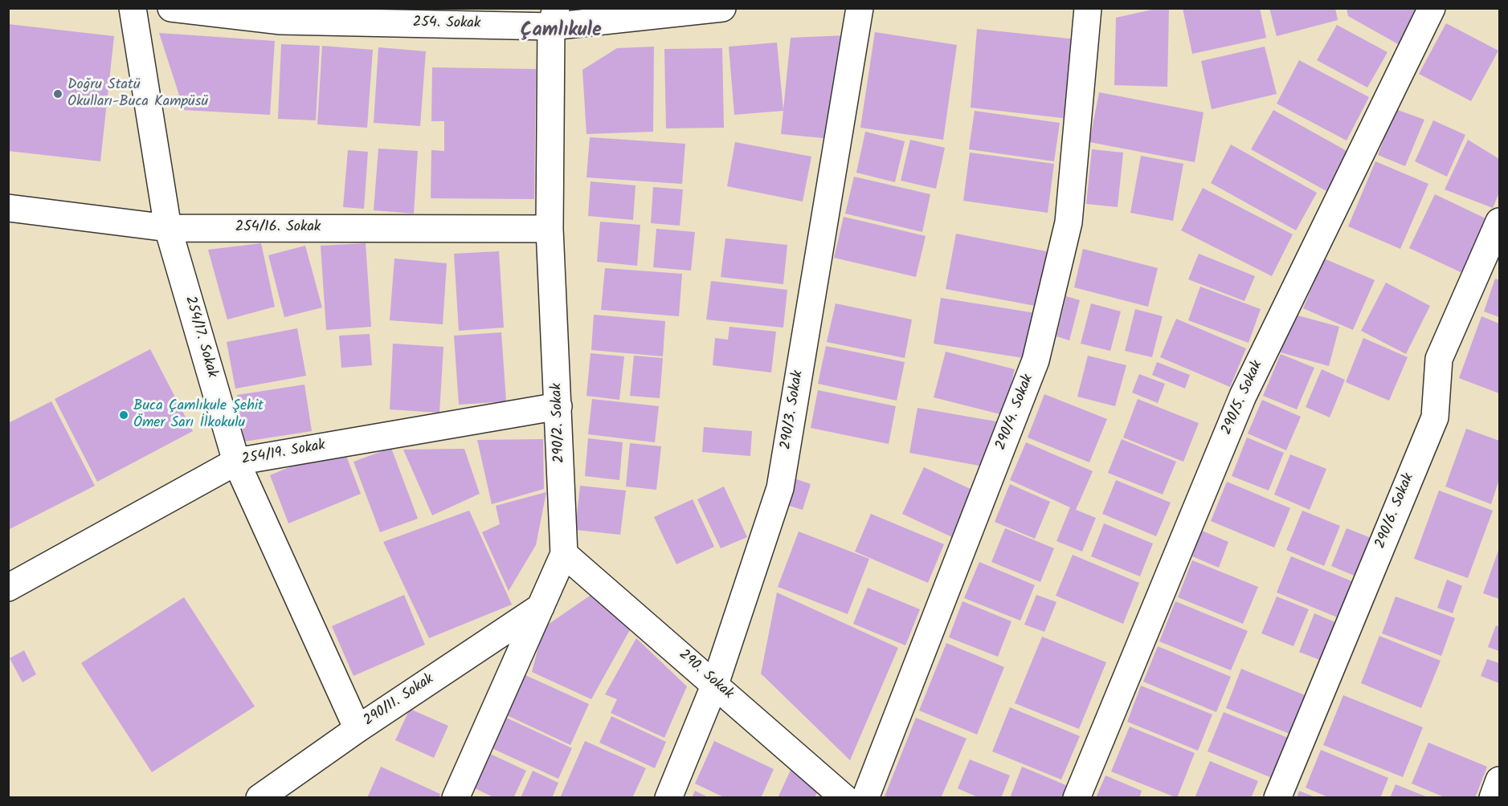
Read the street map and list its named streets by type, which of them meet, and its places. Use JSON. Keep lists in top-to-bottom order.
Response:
{
  "streets": {
    "street": [
      "254. Sokak",
      "254/16. Sokak",
      "254/17. Sokak",
      "290/5. Sokak",
      "290/3. Sokak",
      "290/4. Sokak",
      "290/2. Sokak",
      "254/19. Sokak",
      "290/6. Sokak",
      "290. Sokak",
      "290/11. Sokak"
    ]
  },
  "crossings": [
    ["254. Sokak", "290/2. Sokak"],
    ["254/16. Sokak", "254/17. Sokak"],
    ["254/16. Sokak", "290/2. Sokak"],
    ["254/17. Sokak", "254/19. Sokak"],
    ["254/17. Sokak", "290/11. Sokak"],
    ["290/3. Sokak", "290. Sokak"],
    ["290/2. Sokak", "254/19. Sokak"],
    ["290/2. Sokak", "290. Sokak"],
    ["290/2. Sokak", "290/11. Sokak"]
  ],
  "districts": ["Çamlıkule"],
  "places": ["Doğru Statü Okulları-Buca Kampüsü", "Buca Çamlıkule Şehit Ömer Sarı İlkokulu"]
}
